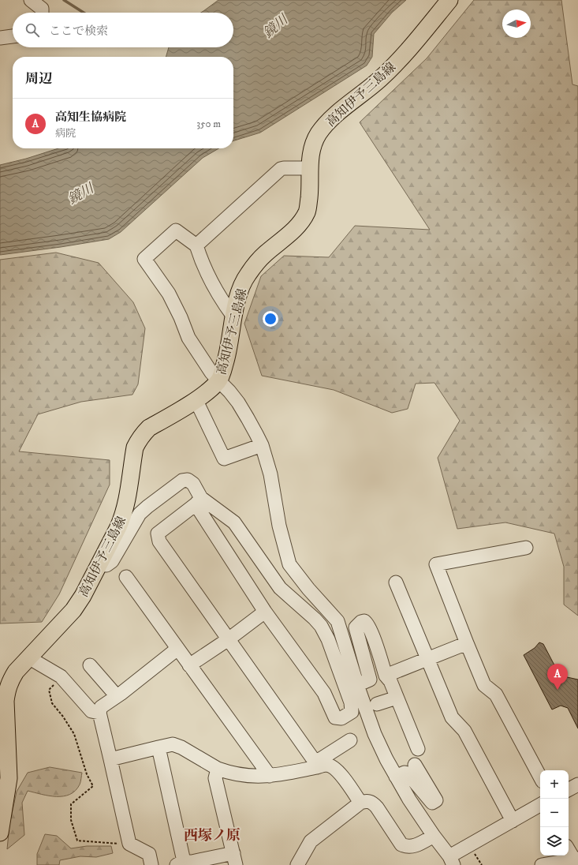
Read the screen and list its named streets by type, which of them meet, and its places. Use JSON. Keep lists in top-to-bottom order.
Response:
{
  "streets": {
    "main road": ["高知伊予三島線"]
  },
  "districts": ["西塚ノ原"],
  "water": ["鏡川"],
  "north": "right",
  "page": {
    "search": "ここで検索",
    "heading": "周辺",
    "list": [
      {
        "mark": "A",
        "name": "高知生協病院",
        "note": "病院",
        "value": "350 m"
      }
    ],
    "pins": "A",
    "map_buttons": ["+", "−"]
  }
}
